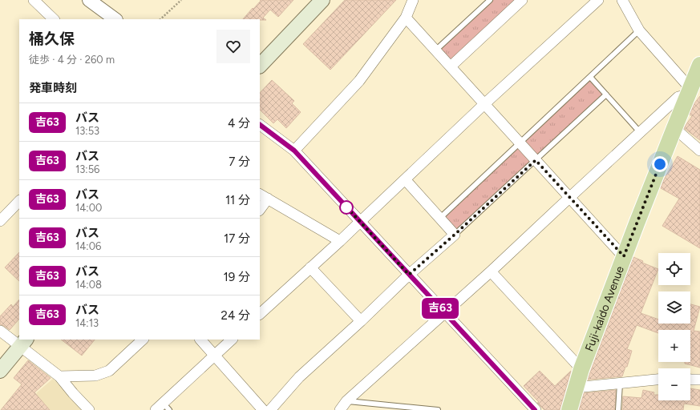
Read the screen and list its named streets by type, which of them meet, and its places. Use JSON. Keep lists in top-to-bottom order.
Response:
{
  "streets": {
    "main road": ["Fuji-kaido Avenue"]
  },
  "lines": ["bus line 吉63"],
  "page": {
    "on_map": "吉63",
    "heading": [
      ["桶久保", "徒歩 · 4 分 · 260 m"],
      "発車時刻"
    ],
    "list": [
      {
        "mark": "吉63",
        "name": "バス",
        "note": "13:53",
        "value": "4 分"
      },
      {
        "mark": "吉63",
        "name": "バス",
        "note": "13:56",
        "value": "7 分"
      },
      {
        "mark": "吉63",
        "name": "バス",
        "note": "14:00",
        "value": "11 分"
      },
      {
        "mark": "吉63",
        "name": "バス",
        "note": "14:06",
        "value": "17 分"
      },
      {
        "mark": "吉63",
        "name": "バス",
        "note": "14:08",
        "value": "19 分"
      },
      {
        "mark": "吉63",
        "name": "バス",
        "note": "14:13",
        "value": "24 分"
      }
    ],
    "map_buttons": ["+", "−"]
  }
}
